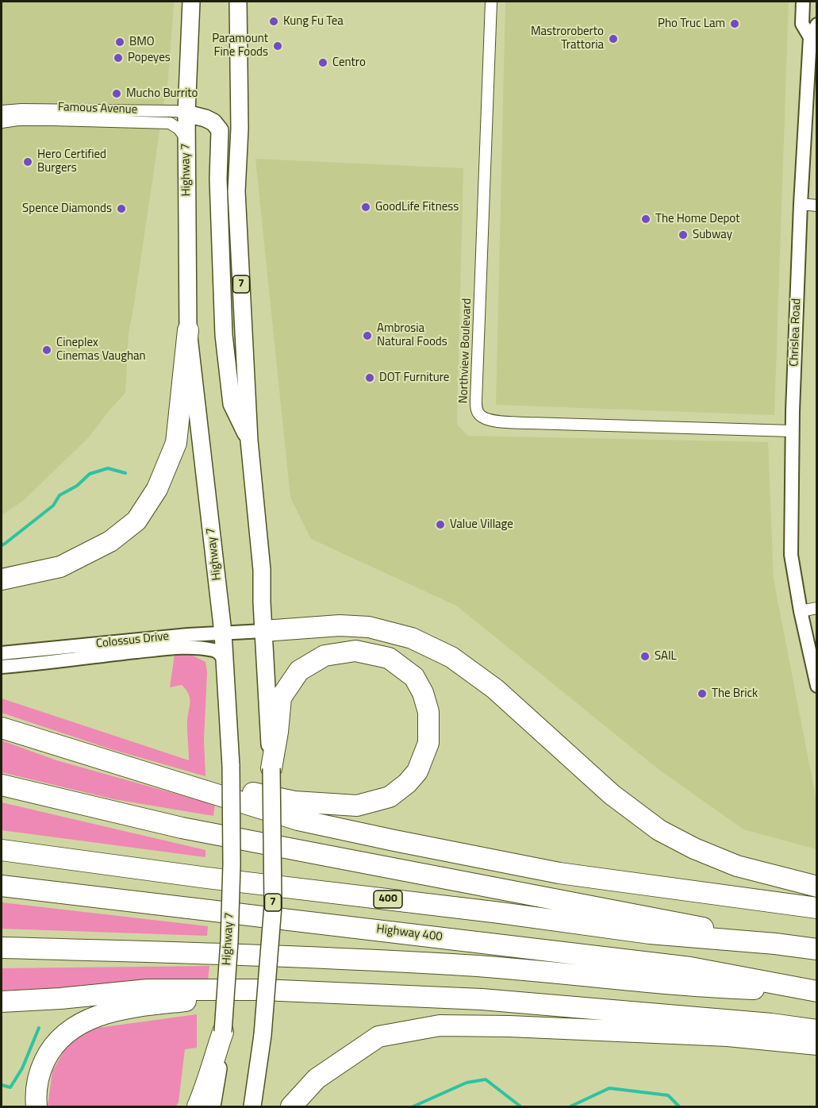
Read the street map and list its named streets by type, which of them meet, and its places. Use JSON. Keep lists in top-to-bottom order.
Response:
{
  "streets": {
    "highway": ["400", "Highway 400"],
    "main road": ["Highway 7", "7"],
    "street": [
      "Famous Avenue",
      "Chrislea Road",
      "Northview Boulevard",
      "Colossus Drive"
    ]
  },
  "crossings": [
    ["Famous Avenue", "Highway 7"],
    ["Highway 7", "Colossus Drive"],
    ["7", "Colossus Drive"],
    ["Chrislea Road", "Northview Boulevard"]
  ],
  "places": [
    "Kung Fu Tea",
    "Pho Truc Lam",
    "Mastroroberto Trattoria",
    "BMO",
    "Paramount Fine Foods",
    "Popeyes",
    "Centro",
    "Mucho Burrito",
    "Hero Certified Burgers",
    "GoodLife Fitness",
    "Spence Diamonds",
    "The Home Depot",
    "Subway",
    "Ambrosia Natural Foods",
    "Cineplex Cinemas Vaughan",
    "DOT Furniture",
    "Value Village",
    "SAIL",
    "The Brick"
  ]
}
